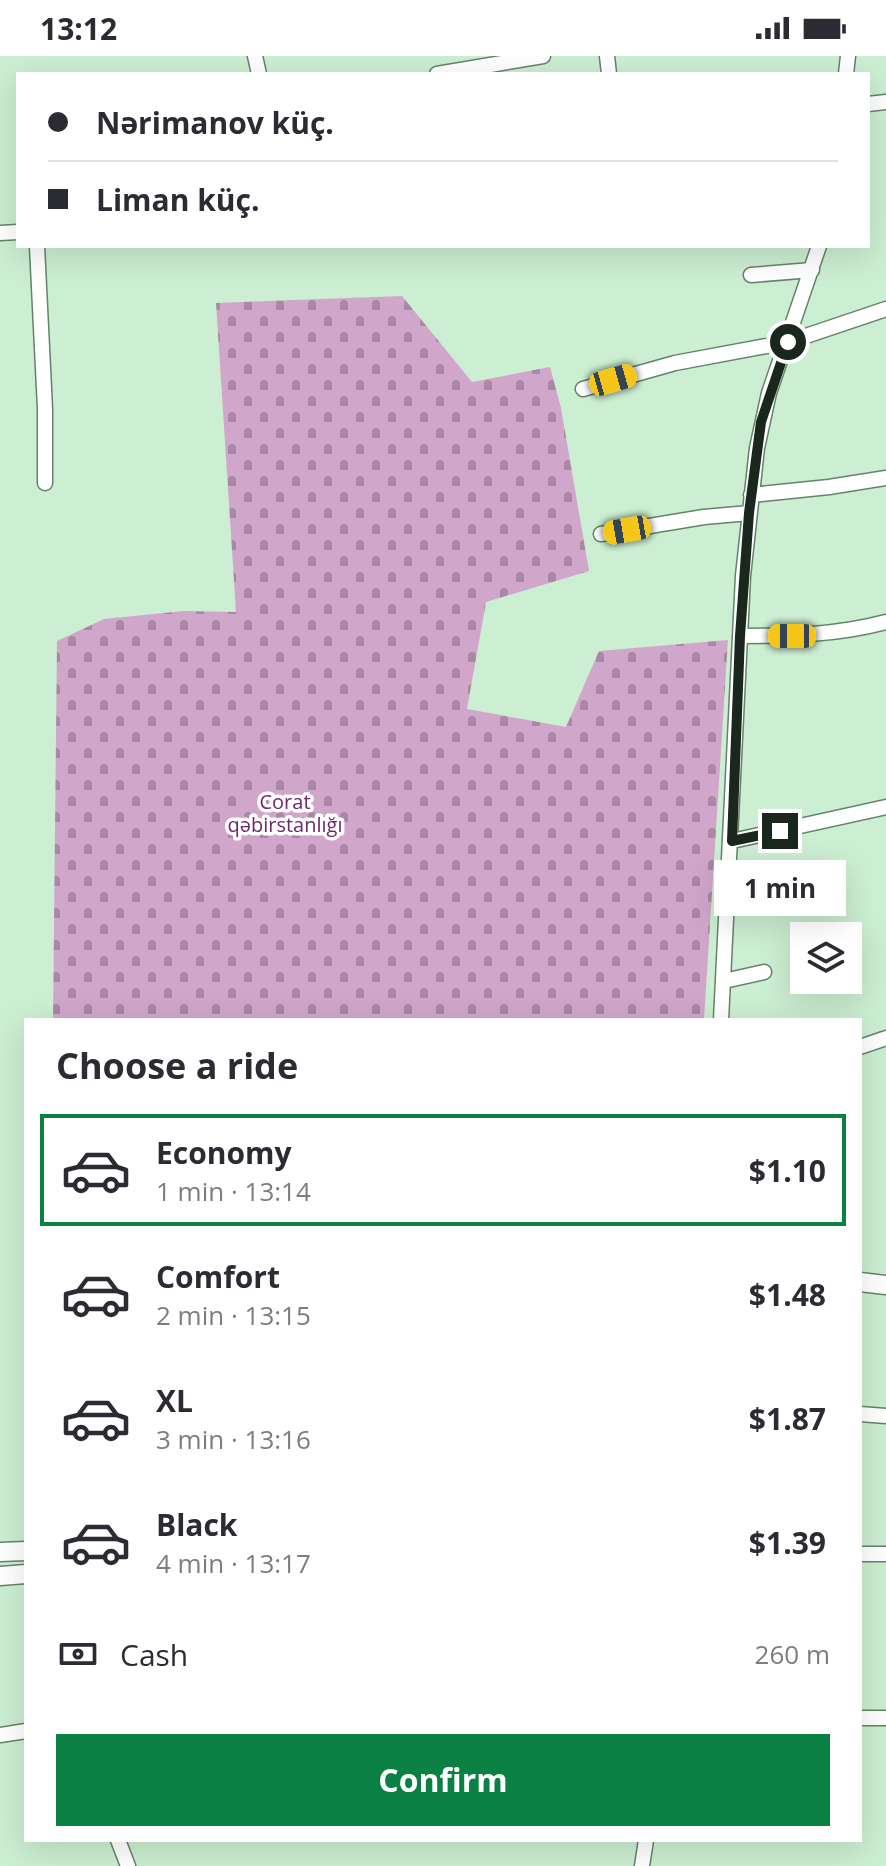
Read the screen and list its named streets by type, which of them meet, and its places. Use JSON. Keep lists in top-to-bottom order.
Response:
{
  "parks": ["Corat qəbirstanlığı"],
  "page": {
    "status": "13:12",
    "banner": ["Nərimanov küç.", "Liman küç."],
    "bubble": "1 min",
    "heading": "Choose a ride",
    "list": [
      {
        "name": "Economy",
        "note": "1 min · 13:14",
        "value": "$1.10"
      },
      {
        "name": "Comfort",
        "note": "2 min · 13:15",
        "value": "$1.48"
      },
      {
        "name": "XL",
        "note": "3 min · 13:16",
        "value": "$1.87"
      },
      {
        "name": "Black",
        "note": "4 min · 13:17",
        "value": "$1.39"
      }
    ],
    "pay": ["Cash", "260 m"],
    "buttons": "Confirm"
  }
}
